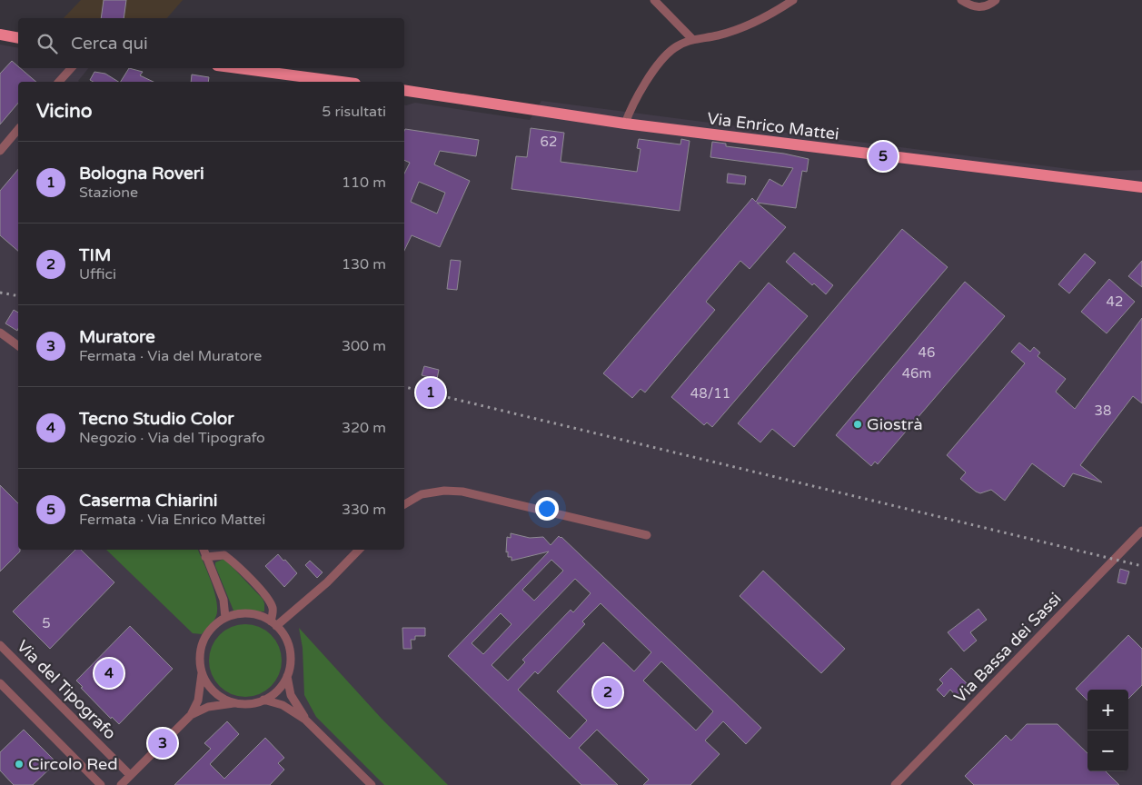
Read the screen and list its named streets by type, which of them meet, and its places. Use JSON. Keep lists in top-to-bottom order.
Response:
{
  "streets": {
    "main road": ["Via Enrico Mattei"],
    "street": ["Via Bassa dei Sassi", "Via del Tipografo"]
  },
  "places": ["Giostrà", "Circolo Red"],
  "house_numbers": [
    "62",
    "42",
    "46",
    "46m",
    "48/11",
    "38",
    "5"
  ],
  "page": {
    "search": "Cerca qui",
    "heading": ["Vicino", "5 risultati"],
    "pins": [
      "5",
      "1",
      "4",
      "2",
      "3"
    ],
    "list": [
      {
        "mark": "1",
        "name": "Bologna Roveri",
        "note": "Stazione",
        "value": "110 m"
      },
      {
        "mark": "2",
        "name": "TIM",
        "note": "Uffici",
        "value": "130 m"
      },
      {
        "mark": "3",
        "name": "Muratore",
        "note": "Fermata · Via del Muratore",
        "value": "300 m"
      },
      {
        "mark": "4",
        "name": "Tecno Studio Color",
        "note": "Negozio · Via del Tipografo",
        "value": "320 m"
      },
      {
        "mark": "5",
        "name": "Caserma Chiarini",
        "note": "Fermata · Via Enrico Mattei",
        "value": "330 m"
      }
    ],
    "map_buttons": ["+", "−"]
  }
}
